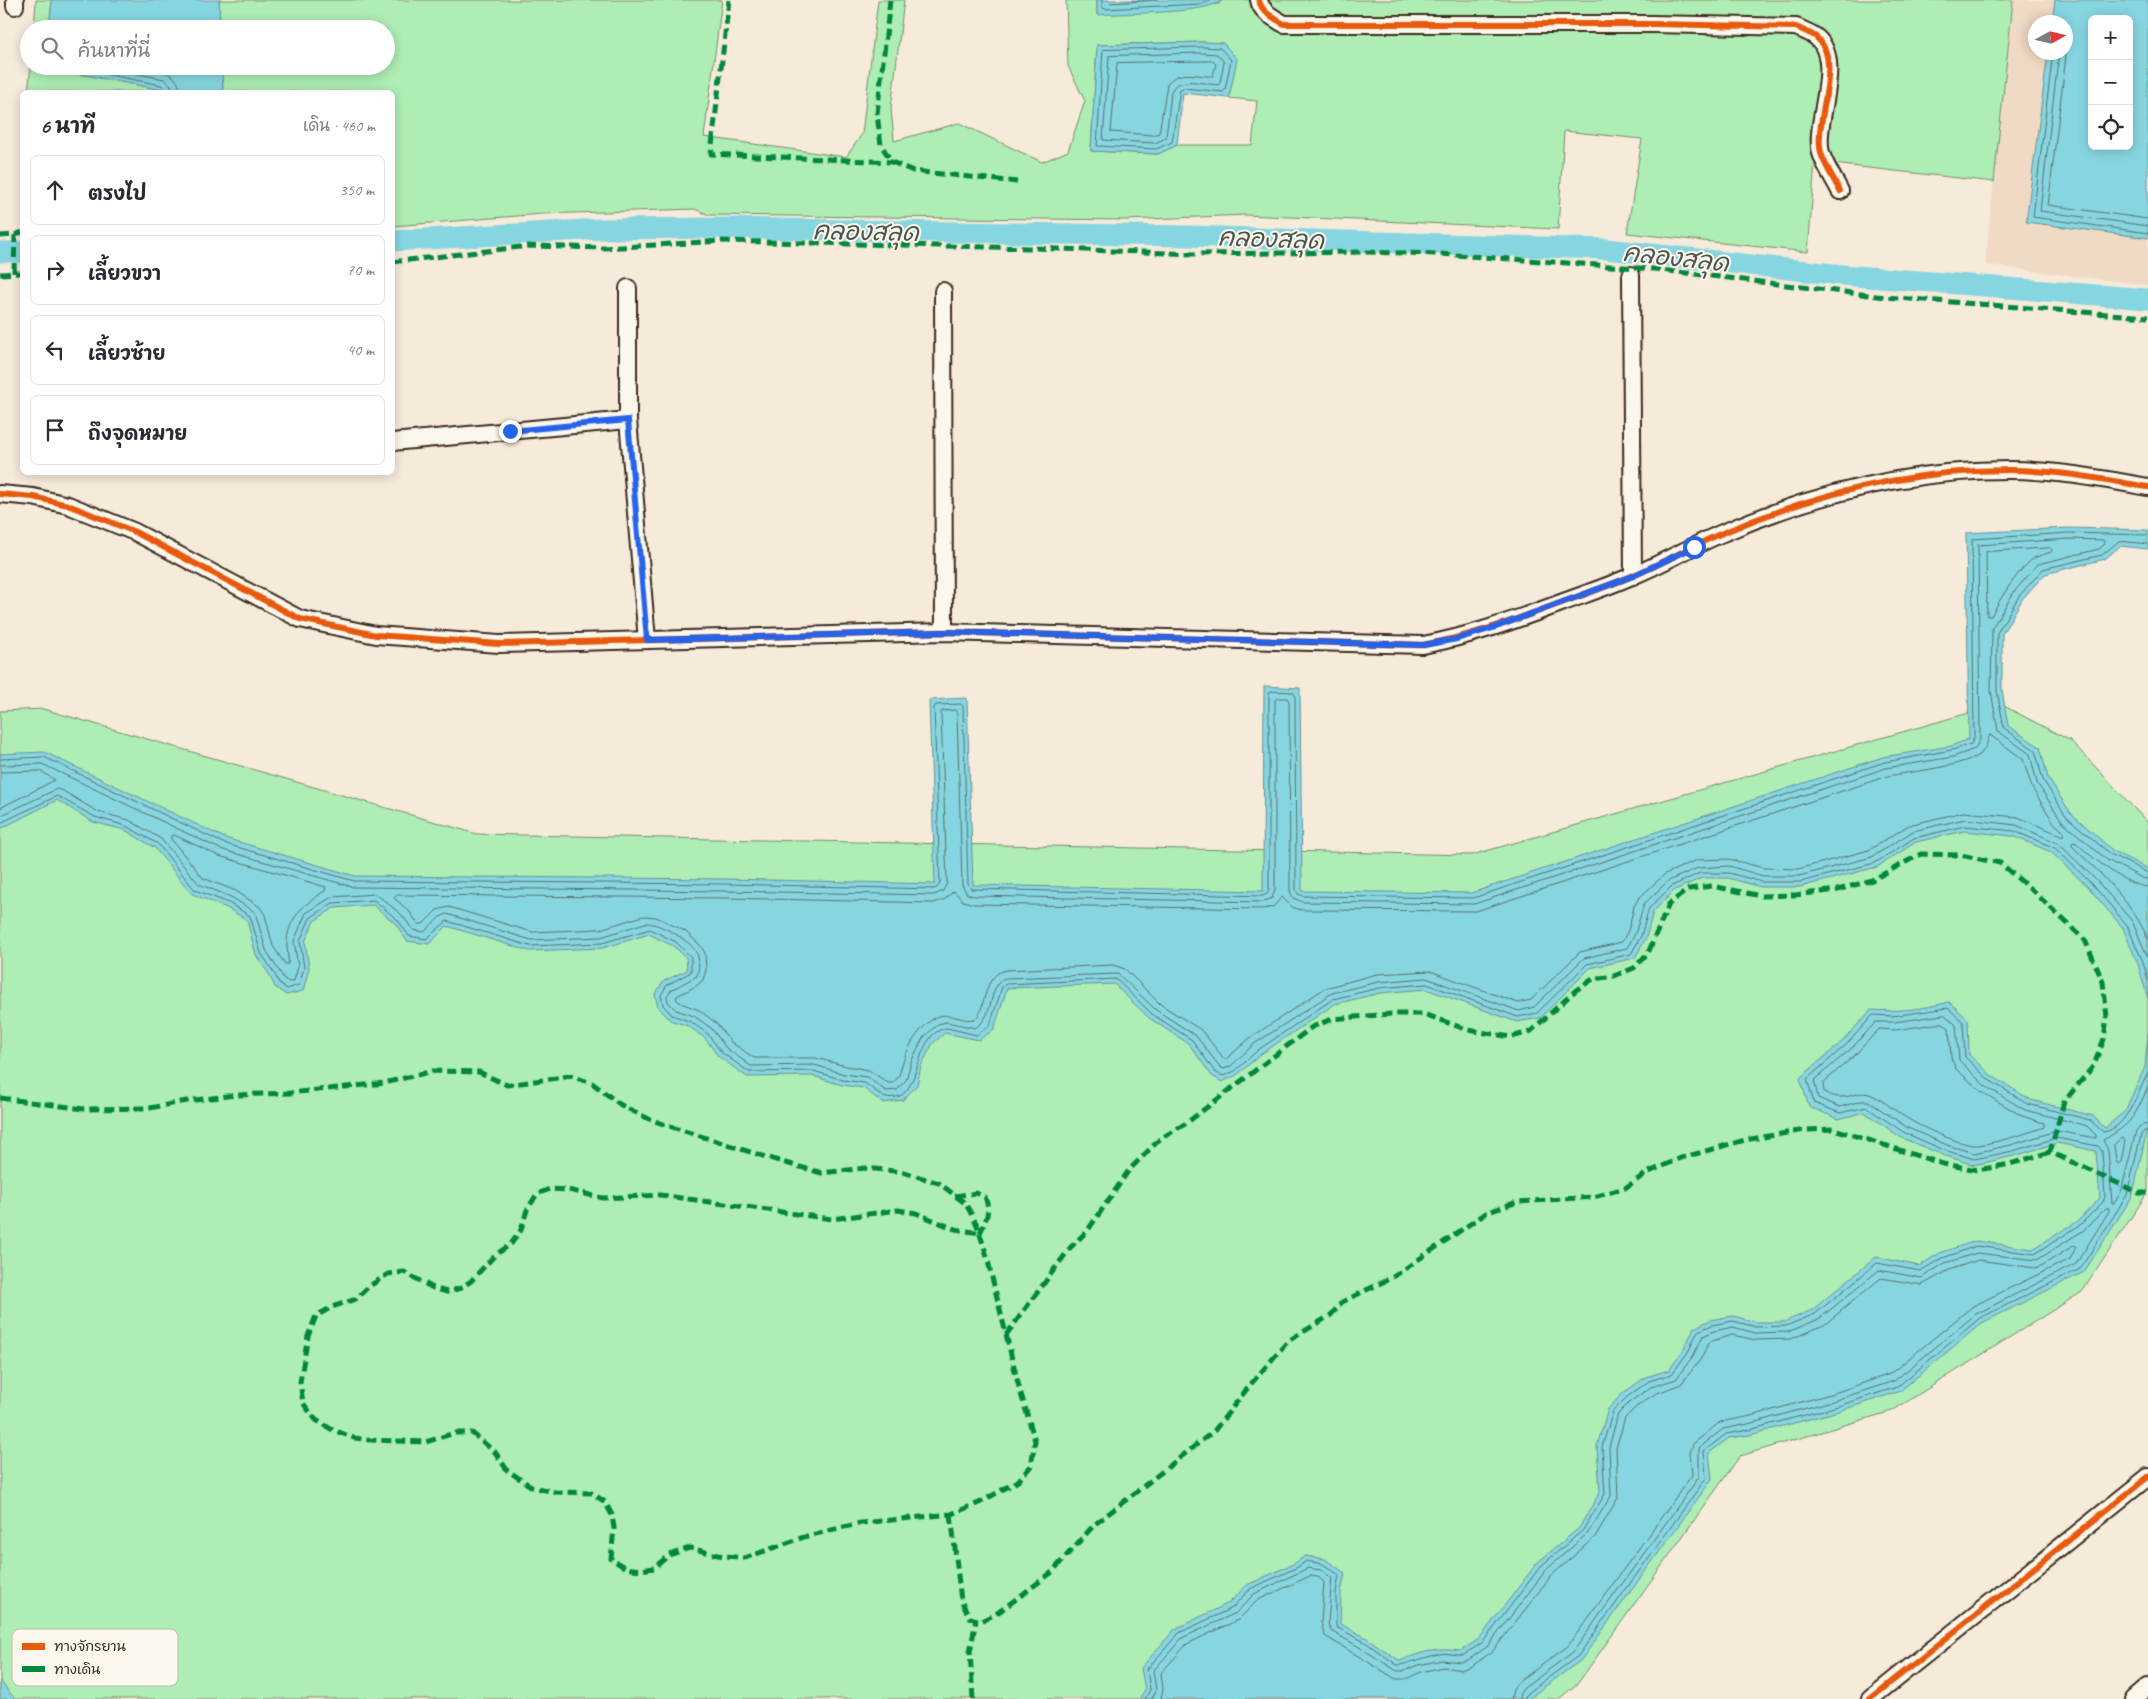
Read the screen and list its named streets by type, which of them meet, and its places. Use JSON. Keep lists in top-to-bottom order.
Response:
{
  "water": ["คลองสลุด"],
  "legend": ["ทางจักรยาน", "ทางเดิน"],
  "north": "right",
  "page": {
    "map_buttons": ["+", "−"],
    "search": "ค้นหาที่นี่",
    "heading": ["6 นาที", "เดิน · 460 m"],
    "list": [
      ["ตรงไป", "350 m"],
      ["เลี้ยวขวา", "70 m"],
      ["เลี้ยวซ้าย", "40 m"],
      "ถึงจุดหมาย"
    ]
  }
}
